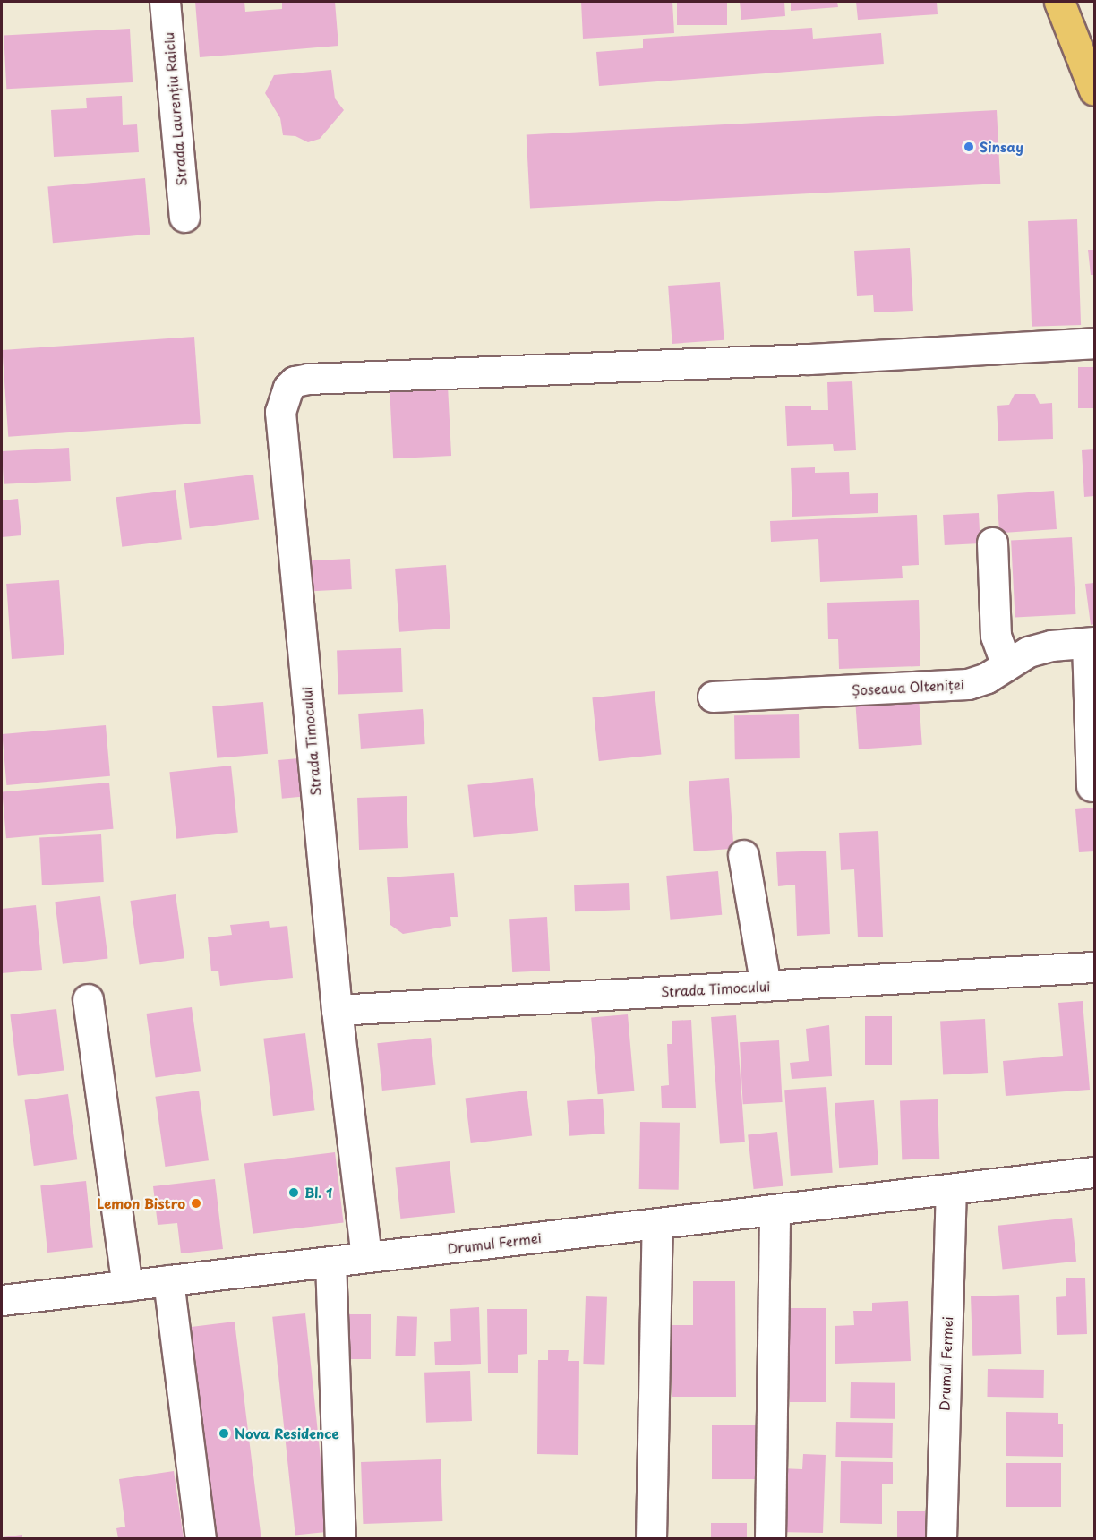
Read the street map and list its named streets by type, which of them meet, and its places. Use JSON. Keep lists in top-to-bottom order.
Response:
{
  "streets": {
    "street": [
      "Strada Laurențiu Raiciu",
      "Șoseaua Olteniței",
      "Strada Timocului",
      "Drumul Fermei"
    ]
  },
  "crossings": [
    ["Strada Timocului", "Drumul Fermei"]
  ],
  "places": [
    "Sinsay",
    "Bl. 1",
    "Lemon Bistro",
    "Nova Residence"
  ]
}
